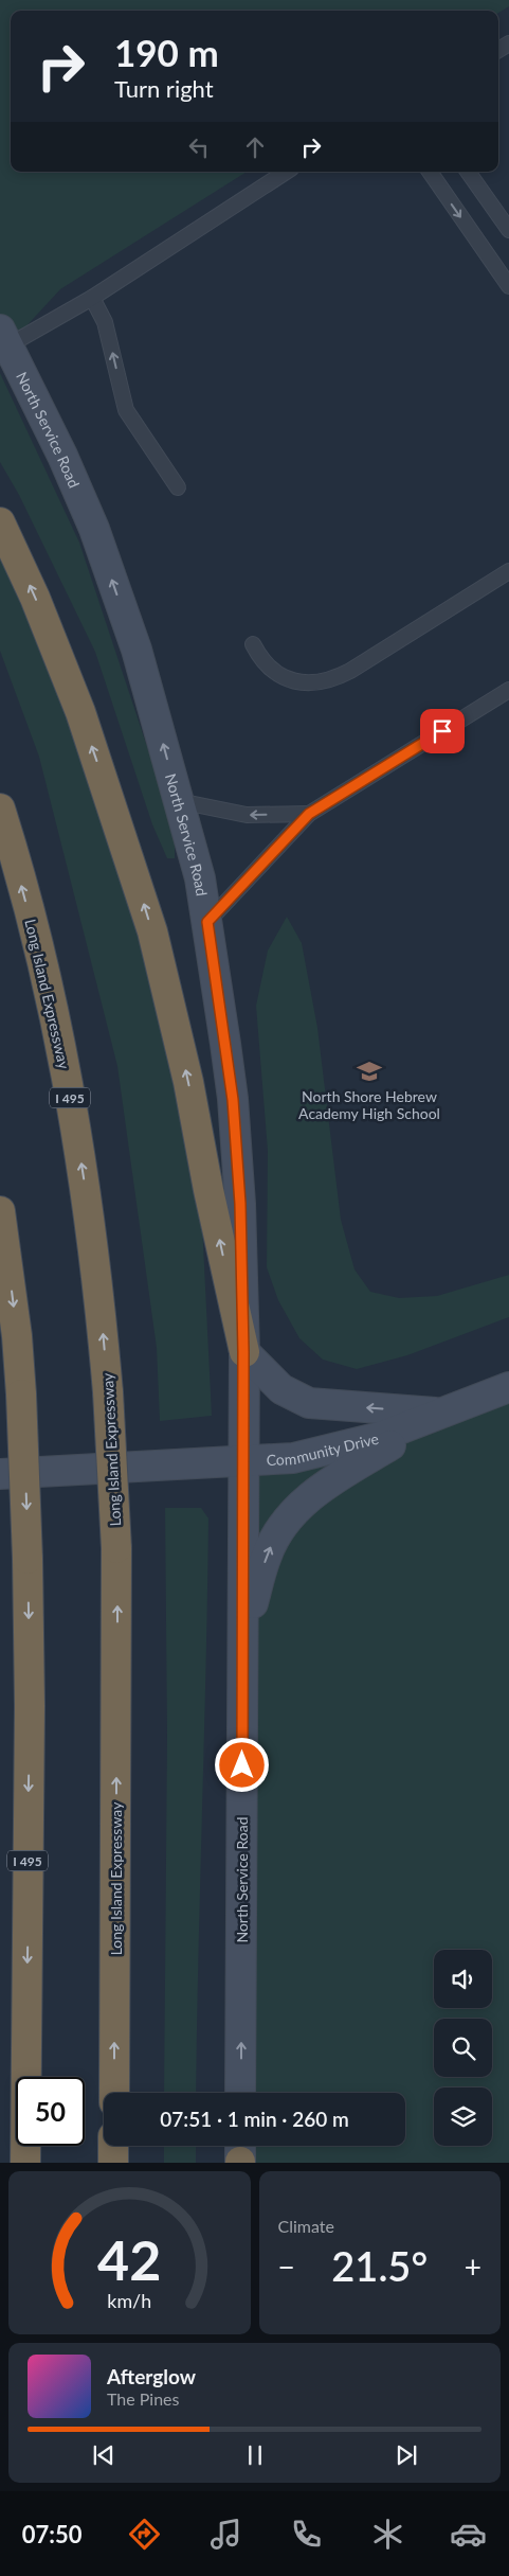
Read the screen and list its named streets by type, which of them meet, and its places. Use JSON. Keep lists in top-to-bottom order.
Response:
{
  "streets": {
    "highway": ["Long Island Expressway", "I 495"],
    "main road": ["North Service Road", "Community Drive"]
  },
  "crossings": [
    ["North Service Road", "Community Drive"]
  ],
  "one_way": ["North Service Road"],
  "places": {
    "school or university": ["North Shore Hebrew Academy High School"]
  },
  "page": {
    "turn": ["190 m", "Turn right"],
    "limit": "50",
    "trip": "07:51 · 1 min · 260 m",
    "tile": "Climate",
    "heat": ["−", "21.5°", "+"],
    "song": ["Afterglow", "The Pines"],
    "tabs": "07:50",
    "gauge": ["42", "km/h"]
  }
}
